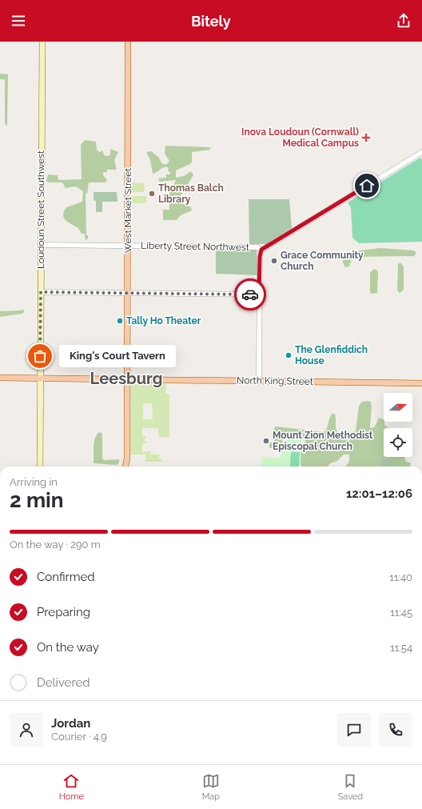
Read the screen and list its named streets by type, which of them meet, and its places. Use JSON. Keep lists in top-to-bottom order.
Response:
{
  "streets": {
    "main road": ["Loudoun Street Southwest", "West Market Street", "North King Street"],
    "street": ["Liberty Street Northwest"]
  },
  "crossings": [
    ["Loudoun Street Southwest", "Liberty Street Northwest"],
    ["Loudoun Street Southwest", "North King Street"],
    ["West Market Street", "Liberty Street Northwest"],
    ["West Market Street", "North King Street"]
  ],
  "districts": ["Leesburg"],
  "places": {
    "health": ["Inova Loudoun (Cornwall) Medical Campus"],
    "other": [
      "Thomas Balch Library",
      "Grace Community Church",
      "Tally Ho Theater",
      "The Glenfiddich House",
      "King's Court Tavern",
      "Mount Zion Methodist Episcopal Church"
    ]
  },
  "north": "right",
  "page": {
    "header": "Bitely",
    "bubble": "King's Court Tavern",
    "heading": ["2 min", "Arriving in", "12:01–12:06"],
    "panel": ["Jordan", "Courier · 4.9"],
    "bar": "On the way · 290 m",
    "list": [
      ["Confirmed", "11:40"],
      ["Preparing", "11:45"],
      ["On the way", "11:54"],
      "Delivered"
    ],
    "tabs": ["Home", "Map", "Saved"]
  }
}
